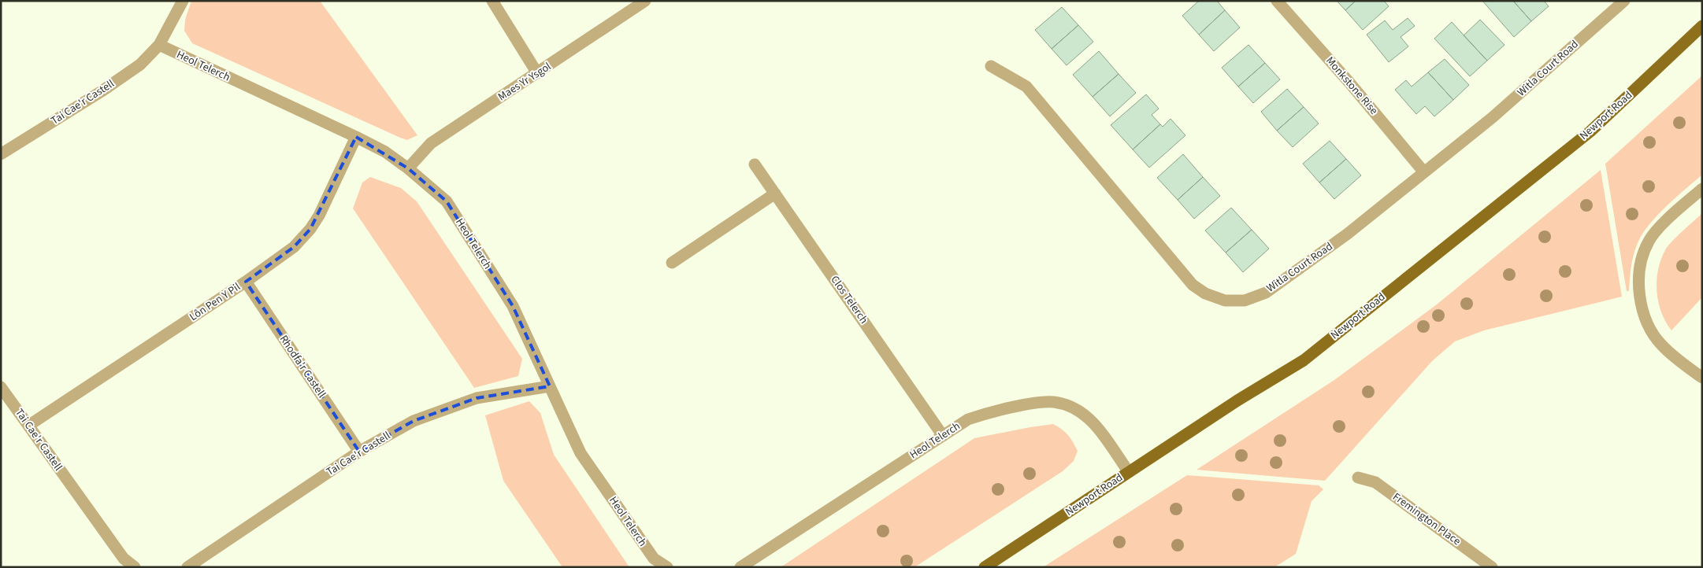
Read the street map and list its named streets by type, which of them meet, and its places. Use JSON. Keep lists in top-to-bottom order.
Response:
{
  "streets": {
    "main road": ["Newport Road"],
    "street": [
      "Heol Telerch",
      "Witla Court Road",
      "Maes Yr Ysgol",
      "Monkstone Rise",
      "Tai Cae'r Castell",
      "Clos Telerch",
      "Lôn Pen Y Pil",
      "Rhodfa'r Castell",
      "Fremington Place"
    ]
  },
  "crossings": [
    ["Heol Telerch", "Maes Yr Ysgol"],
    ["Heol Telerch", "Tai Cae'r Castell"],
    ["Heol Telerch", "Newport Road"],
    ["Heol Telerch", "Clos Telerch"],
    ["Heol Telerch", "Lôn Pen Y Pil"],
    ["Witla Court Road", "Monkstone Rise"],
    ["Tai Cae'r Castell", "Lôn Pen Y Pil"],
    ["Tai Cae'r Castell", "Rhodfa'r Castell"],
    ["Lôn Pen Y Pil", "Rhodfa'r Castell"]
  ]
}
